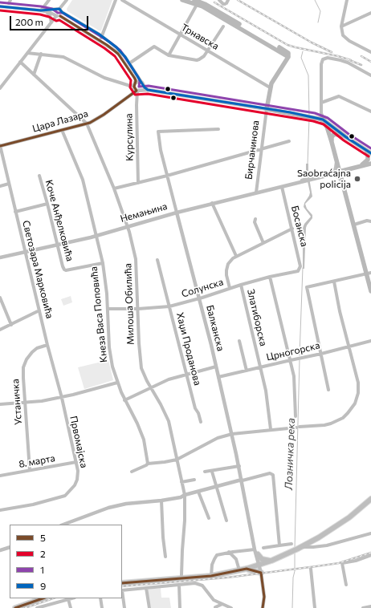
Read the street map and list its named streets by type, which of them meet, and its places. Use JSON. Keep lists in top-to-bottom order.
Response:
{
  "streets": {
    "main road": ["Бирчанинова", "Немањина"],
    "street": [
      "Трнавска",
      "Цара Лазара",
      "Курсулина",
      "Коче Анђелковића",
      "Босанска",
      "Светозара Марковића",
      "Солунска",
      "Милоша Обилића",
      "Кнеза Васа Поповића",
      "Златиборска",
      "Балканска",
      "Хаџи Проданова",
      "Црногорска",
      "Устаничка",
      "Првомајска",
      "8. марта"
    ]
  },
  "crossings": [
    ["Трнавска", "Бирчанинова"],
    ["Цара Лазара", "Курсулина"],
    ["Цара Лазара", "Светозара Марковића"],
    ["Цара Лазара", "Милоша Обилића"],
    ["Цара Лазара", "Кнеза Васа Поповића"],
    ["Бирчанинова", "Немањина"],
    ["Немањина", "Коче Анђелковића"],
    ["Немањина", "Босанска"],
    ["Немањина", "Светозара Марковића"],
    ["Немањина", "Милоша Обилића"],
    ["Немањина", "Кнеза Васа Поповића"],
    ["Немањина", "Балканска"],
    ["Коче Анђелковића", "Кнеза Васа Поповића"],
    ["Босанска", "Солунска"],
    ["Светозара Марковића", "Устаничка"],
    ["Светозара Марковића", "Првомајска"],
    ["Солунска", "Милоша Обилића"],
    ["Солунска", "Кнеза Васа Поповића"],
    ["Солунска", "Златиборска"],
    ["Солунска", "Балканска"],
    ["Солунска", "Хаџи Проданова"],
    ["Златиборска", "Црногорска"],
    ["Балканска", "Црногорска"],
    ["Устаничка", "8. марта"],
    ["Првомајска", "8. марта"]
  ],
  "water": ["Лозничка река"],
  "places": ["Saobraćajna policija"],
  "lines": [
    "transit line 1",
    "transit line 9",
    "transit line 2",
    "transit line 5"
  ],
  "legend": [
    "5",
    "2",
    "1",
    "9"
  ],
  "scale_bar": "200 m"
}
